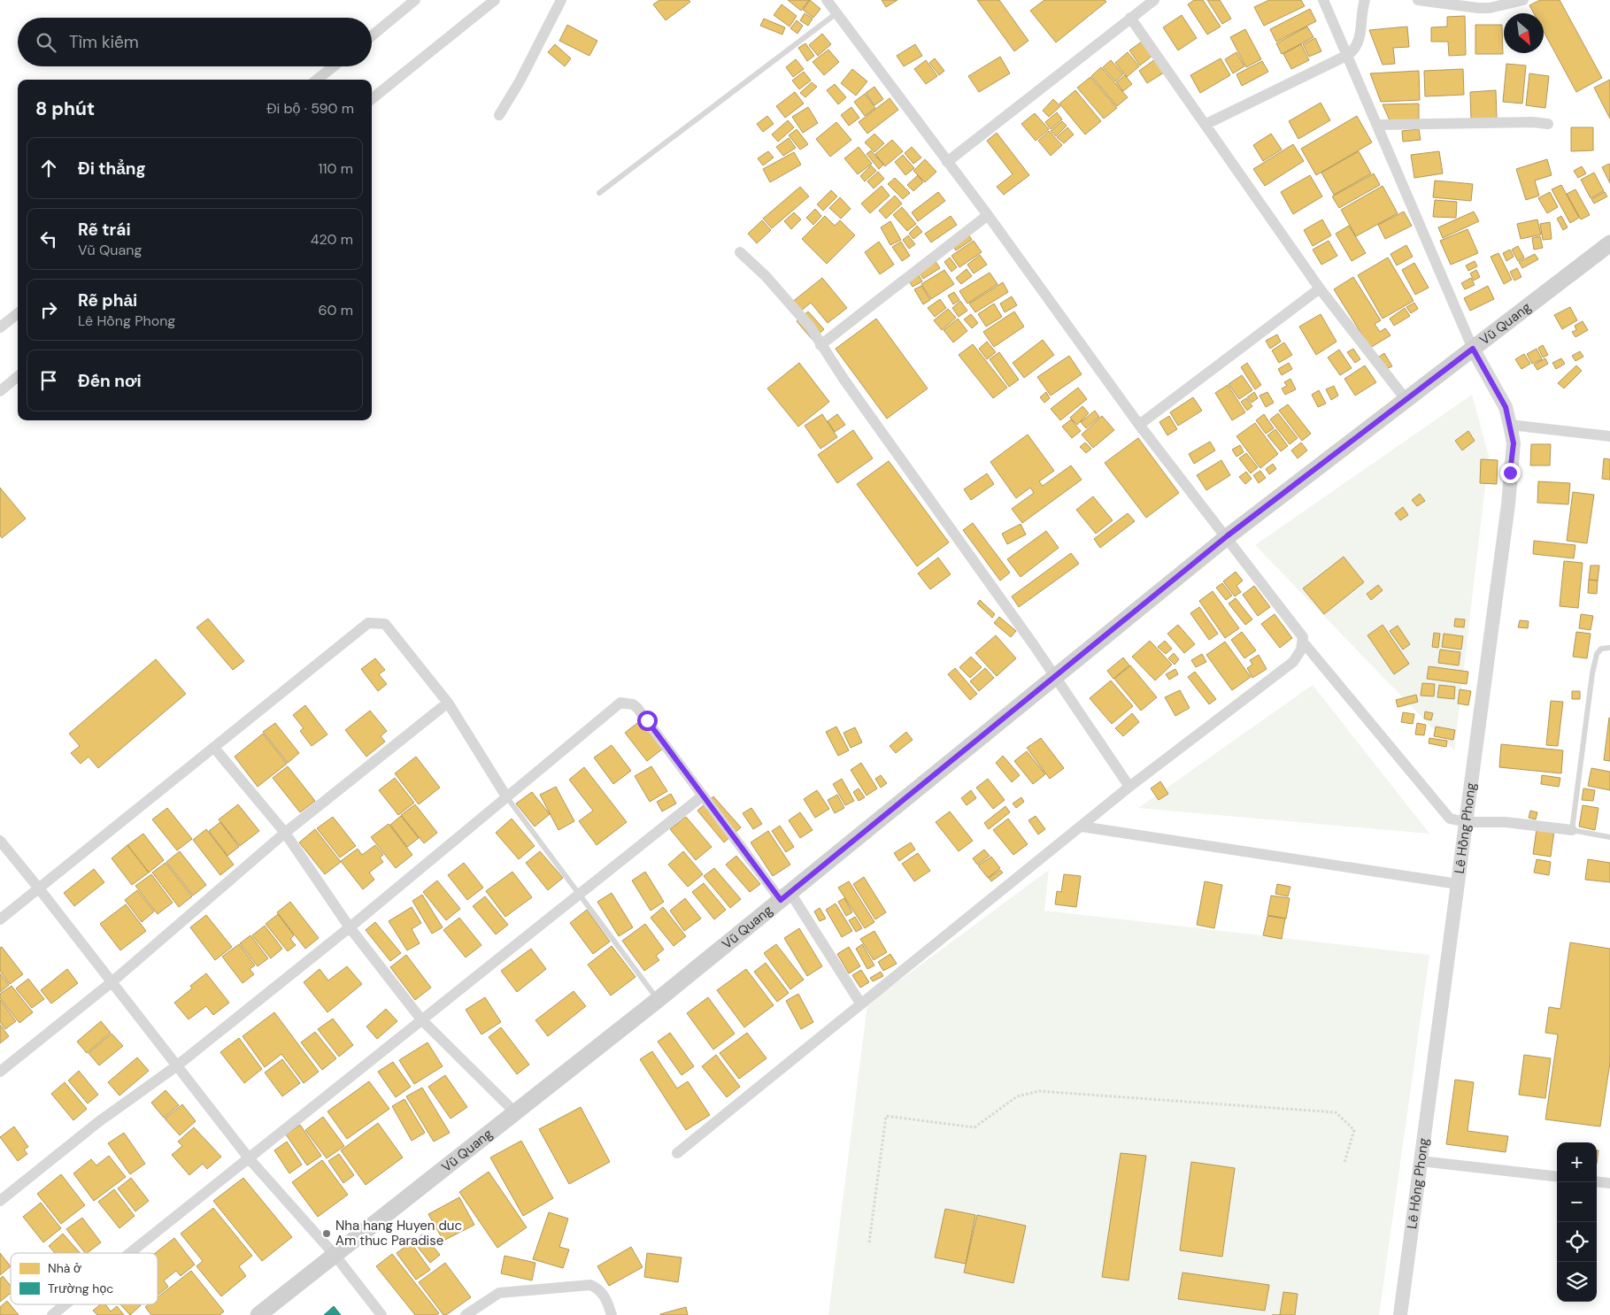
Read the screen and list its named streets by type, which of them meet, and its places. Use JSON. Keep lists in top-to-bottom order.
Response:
{
  "streets": {
    "main road": ["Vũ Quang"],
    "street": ["Lê Hồng Phong"]
  },
  "crossings": [
    ["Vũ Quang", "Lê Hồng Phong"]
  ],
  "places": ["Nha hang Huyen duc Am thuc Paradise"],
  "legend": ["Nhà ở", "Trường học"],
  "north": "bottom right",
  "page": {
    "search": "Tìm kiếm",
    "heading": ["8 phút", "Đi bộ · 590 m"],
    "list": [
      ["Đi thẳng", "110 m"],
      ["Rẽ trái", "Vũ Quang", "420 m"],
      ["Rẽ phải", "Lê Hồng Phong", "60 m"],
      "Đến nơi"
    ],
    "map_buttons": ["+", "−"]
  }
}
